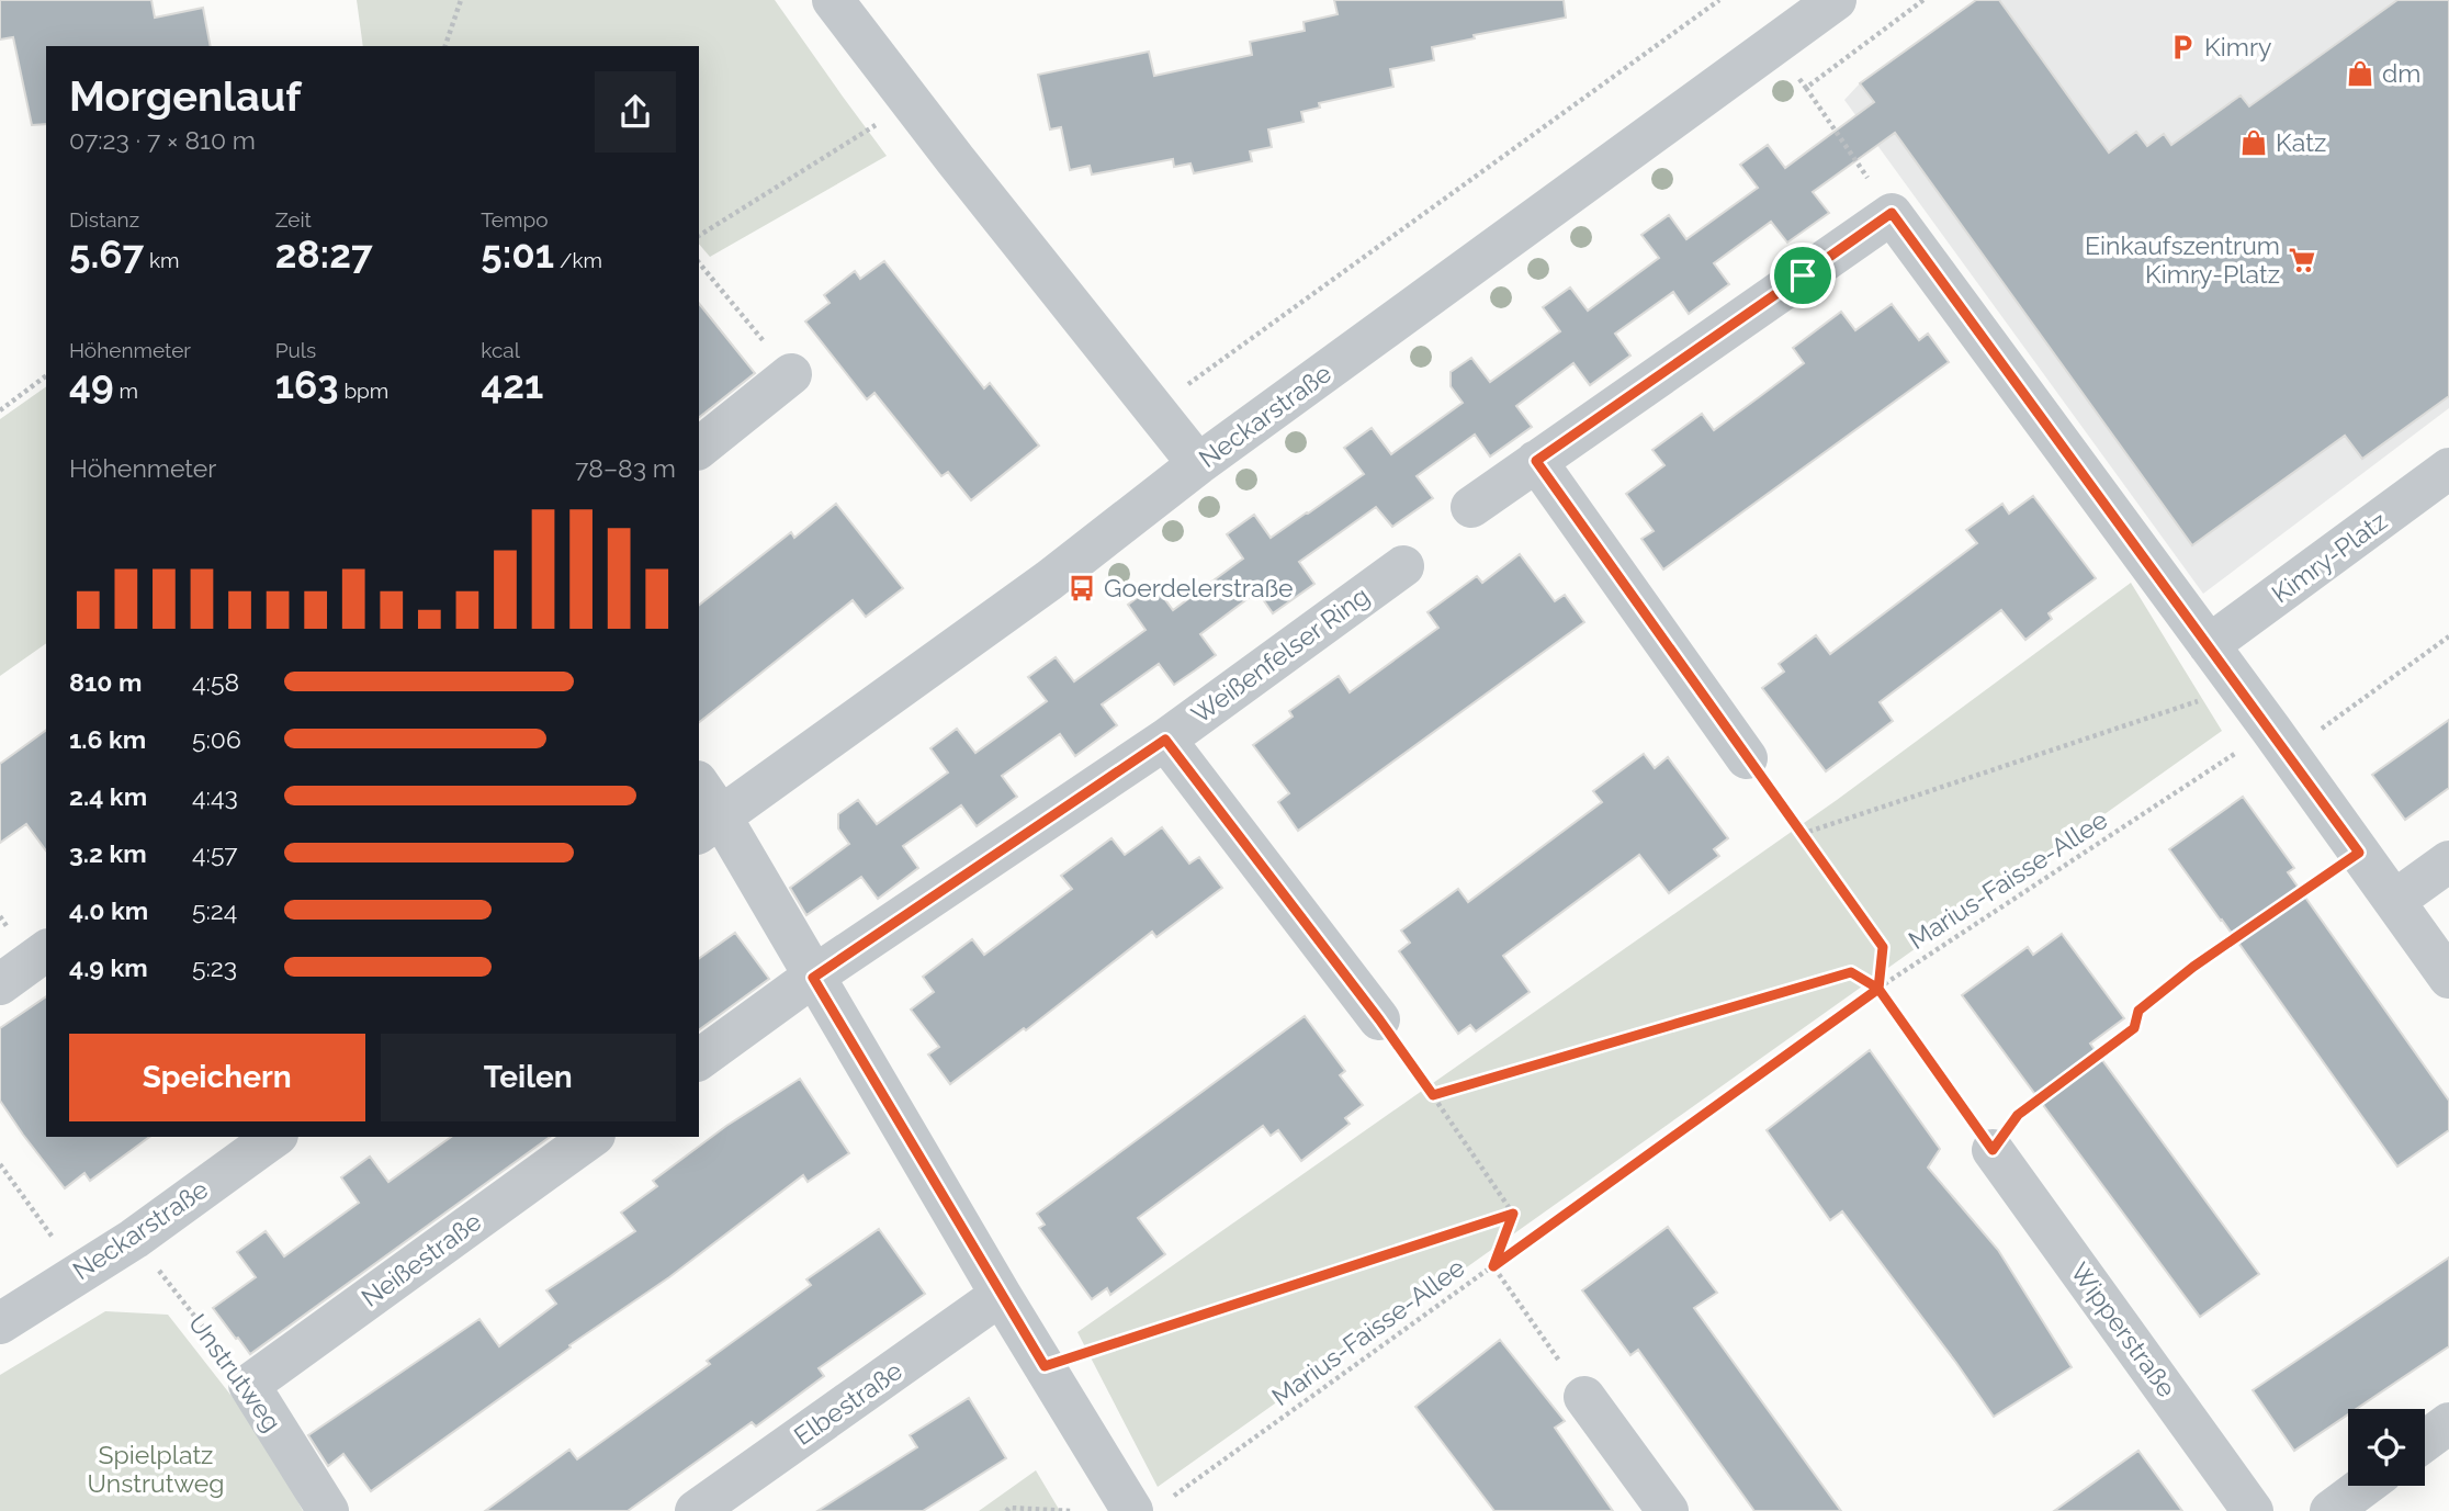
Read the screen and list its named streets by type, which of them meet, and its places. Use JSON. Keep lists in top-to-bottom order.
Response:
{
  "streets": {
    "street": [
      "Neckarstraße",
      "Kimry-Platz",
      "Weißenfelser Ring",
      "Neißestraße",
      "Wipperstraße",
      "Unstrutweg",
      "Elbestraße"
    ],
    "path": ["Marius-Faisse-Allee"]
  },
  "crossings": [
    ["Neckarstraße", "Unstrutweg"],
    ["Neißestraße", "Unstrutweg"]
  ],
  "parks": ["Spielplatz Unstrutweg"],
  "places": {
    "parking": ["Kimry"],
    "shop": ["dm", "Katz"],
    "supermarket": ["Einkaufszentrum Kimry-Platz"],
    "bus stop": ["Goerdelerstraße"]
  },
  "page": {
    "heading": ["Morgenlauf", "07:23 · 7 × 810 m"],
    "stats": [
      ["Distanz", "5.67 km"],
      ["Zeit", "28:27"],
      ["Tempo", "5:01 /km"],
      ["Höhenmeter", "49 m"],
      ["Puls", "163 bpm"],
      ["kcal", "421"]
    ],
    "chart": ["Höhenmeter", "78–83 m"],
    "list": [
      {
        "name": "810 m",
        "note": "4:58"
      },
      {
        "name": "1.6 km",
        "note": "5:06"
      },
      {
        "name": "2.4 km",
        "note": "4:43"
      },
      {
        "name": "3.2 km",
        "note": "4:57"
      },
      {
        "name": "4.0 km",
        "note": "5:24"
      },
      {
        "name": "4.9 km",
        "note": "5:23"
      }
    ],
    "buttons": ["Speichern", "Teilen"]
  }
}
